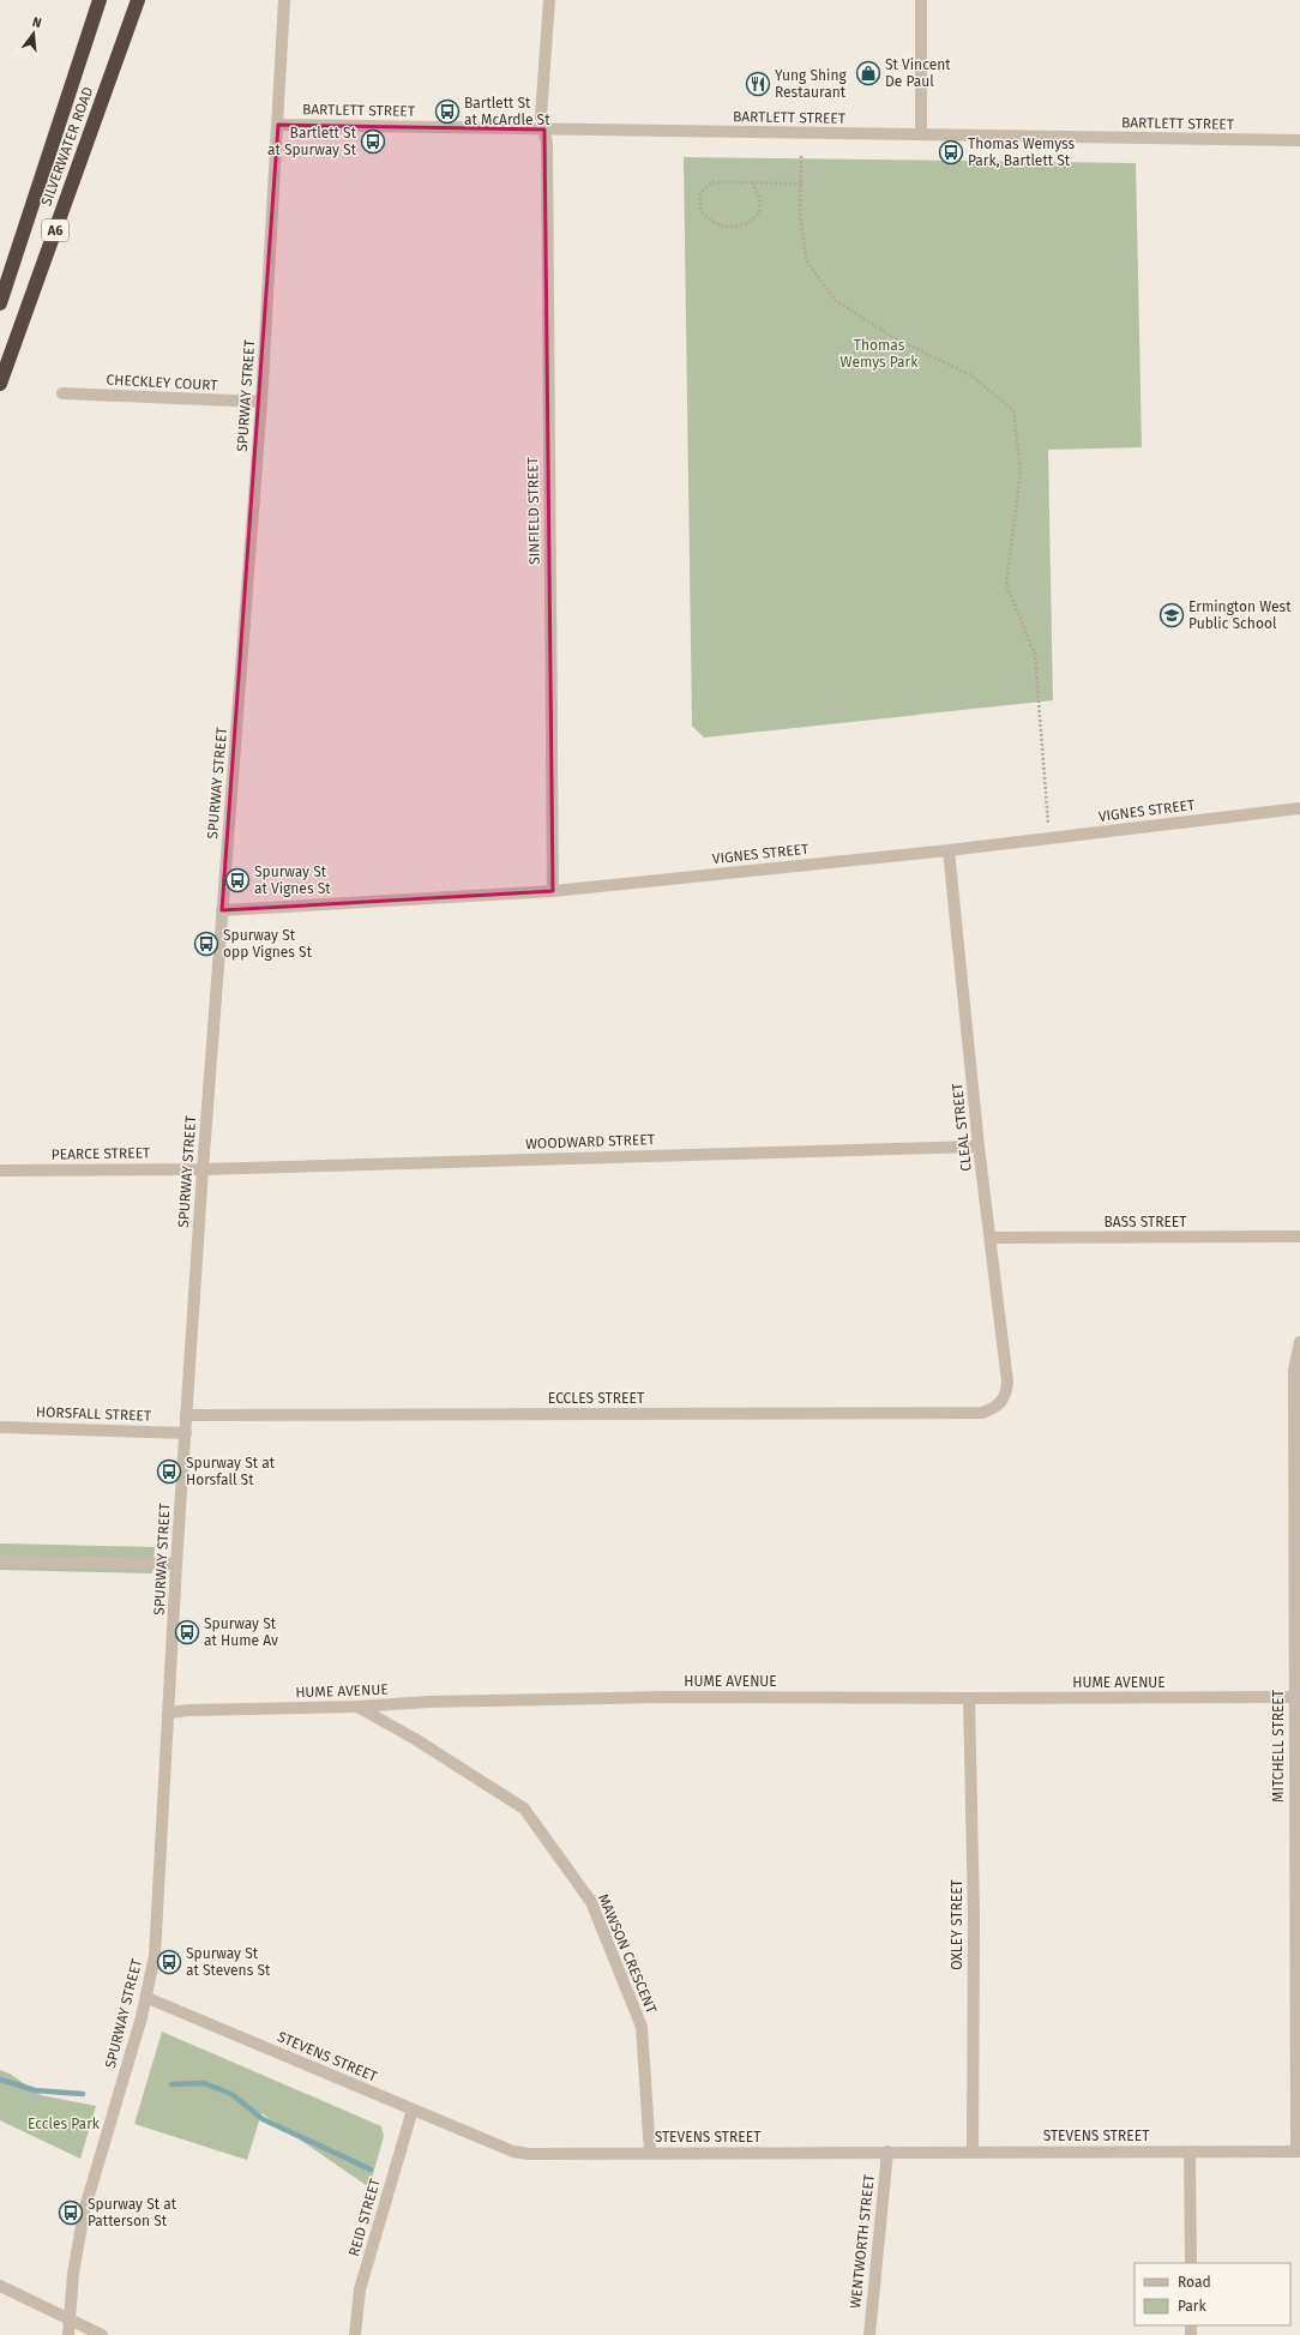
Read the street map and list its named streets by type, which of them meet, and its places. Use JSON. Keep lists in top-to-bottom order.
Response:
{
  "streets": {
    "highway": ["SILVERWATER ROAD", "A6"],
    "street": [
      "BARTLETT STREET",
      "CHECKLEY COURT",
      "SPURWAY STREET",
      "SINFIELD STREET",
      "VIGNES STREET",
      "CLEAL STREET",
      "WOODWARD STREET",
      "PEARCE STREET",
      "BASS STREET",
      "ECCLES STREET",
      "HORSFALL STREET",
      "HUME AVENUE",
      "MITCHELL STREET",
      "OXLEY STREET",
      "MAWSON CRESCENT",
      "STEVENS STREET",
      "REID STREET",
      "WENTWORTH STREET"
    ]
  },
  "crossings": [
    ["BARTLETT STREET", "SPURWAY STREET"],
    ["BARTLETT STREET", "SINFIELD STREET"],
    ["CHECKLEY COURT", "SPURWAY STREET"],
    ["SPURWAY STREET", "VIGNES STREET"],
    ["SPURWAY STREET", "WOODWARD STREET"],
    ["SPURWAY STREET", "PEARCE STREET"],
    ["SPURWAY STREET", "ECCLES STREET"],
    ["SPURWAY STREET", "HORSFALL STREET"],
    ["SPURWAY STREET", "HUME AVENUE"],
    ["SPURWAY STREET", "STEVENS STREET"],
    ["SINFIELD STREET", "VIGNES STREET"],
    ["VIGNES STREET", "CLEAL STREET"],
    ["CLEAL STREET", "WOODWARD STREET"],
    ["CLEAL STREET", "BASS STREET"],
    ["CLEAL STREET", "ECCLES STREET"],
    ["WOODWARD STREET", "PEARCE STREET"],
    ["HUME AVENUE", "MITCHELL STREET"],
    ["HUME AVENUE", "OXLEY STREET"],
    ["HUME AVENUE", "MAWSON CRESCENT"],
    ["MITCHELL STREET", "STEVENS STREET"],
    ["OXLEY STREET", "STEVENS STREET"],
    ["MAWSON CRESCENT", "STEVENS STREET"],
    ["STEVENS STREET", "REID STREET"],
    ["STEVENS STREET", "WENTWORTH STREET"]
  ],
  "parks": ["Thomas Wemys Park", "Eccles Park"],
  "places": {
    "shop": ["St Vincent De Paul"],
    "restaurant": ["Yung Shing Restaurant"],
    "bus stop": [
      "Bartlett St at McArdle St",
      "Bartlett St at Spurway St",
      "Thomas Wemyss Park, Bartlett St",
      "Spurway St at Vignes St",
      "Spurway St opp Vignes St",
      "Spurway St at Horsfall St",
      "Spurway St at Hume Av",
      "Spurway St at Stevens St",
      "Spurway St at Patterson St"
    ],
    "school or university": ["Ermington West Public School"]
  },
  "legend": ["Road", "Park"],
  "north": "top"
}
